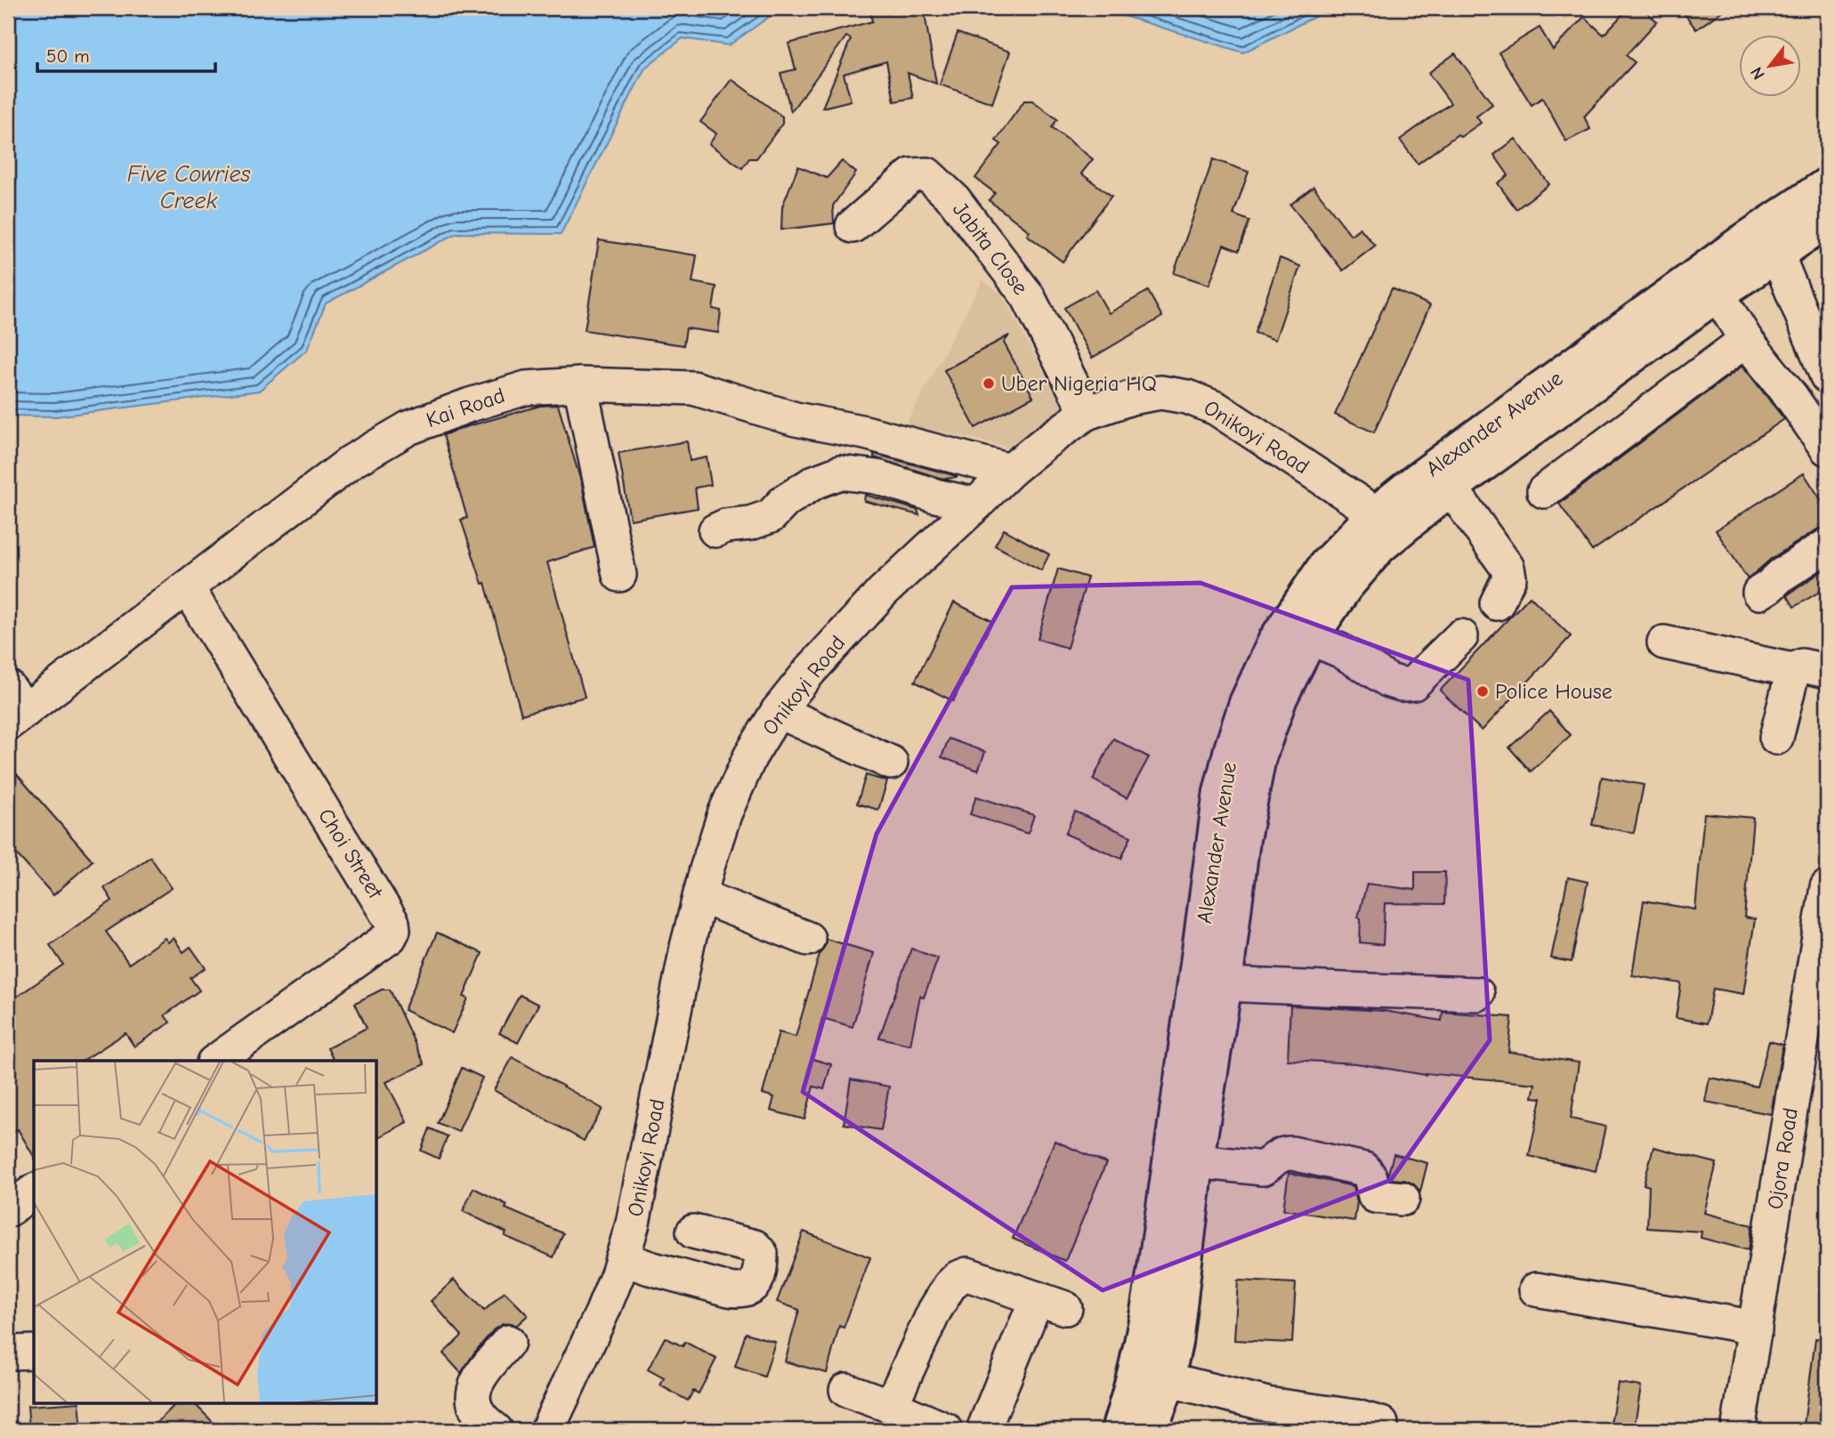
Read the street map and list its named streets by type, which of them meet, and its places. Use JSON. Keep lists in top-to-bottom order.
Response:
{
  "streets": {
    "main road": ["Alexander Avenue"],
    "street": [
      "Jabita Close",
      "Kai Road",
      "Onikoyi Road",
      "Choi Street",
      "Ojora Road"
    ]
  },
  "crossings": [
    ["Jabita Close", "Onikoyi Road"],
    ["Kai Road", "Onikoyi Road"],
    ["Kai Road", "Choi Street"],
    ["Alexander Avenue", "Onikoyi Road"]
  ],
  "water": ["Five Cowries Creek"],
  "places": ["Uber Nigeria HQ", "Police House"],
  "scale_bar": "50 m",
  "north": "bottom left"
}
